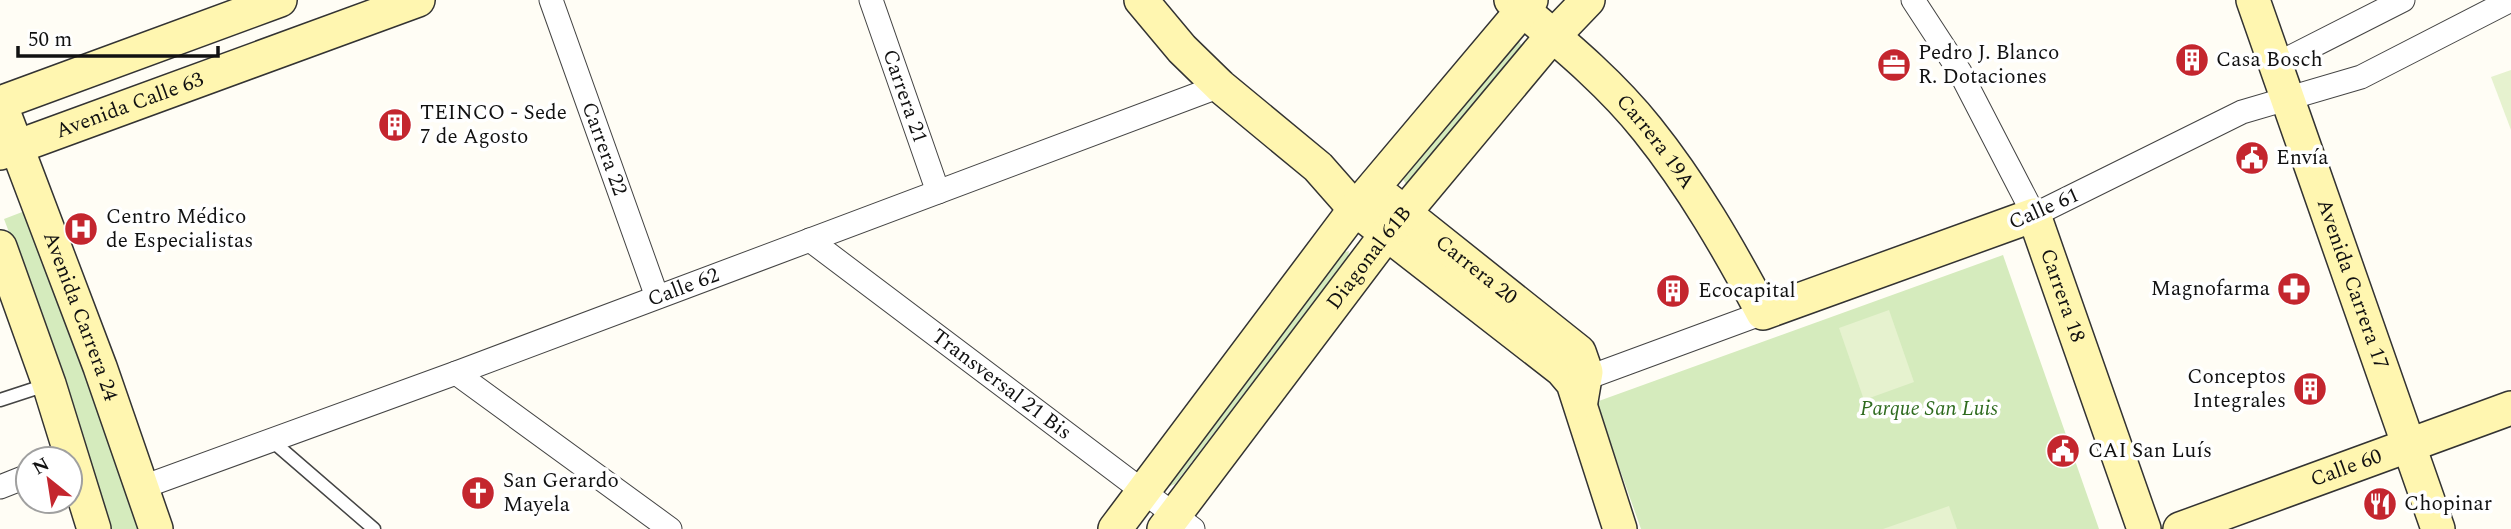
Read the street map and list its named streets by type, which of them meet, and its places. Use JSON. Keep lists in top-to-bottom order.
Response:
{
  "streets": {
    "street": [
      "Carrera 21",
      "Avenida Calle 63",
      "Carrera 19A",
      "Carrera 22",
      "Calle 61",
      "Diagonal 61B",
      "Carrera 20",
      "Avenida Carrera 17",
      "Calle 62",
      "Carrera 18",
      "Avenida Carrera 24",
      "Transversal 21 Bis",
      "Calle 60"
    ]
  },
  "crossings": [
    ["Carrera 21", "Calle 62"],
    ["Avenida Calle 63", "Avenida Carrera 24"],
    ["Carrera 19A", "Calle 61"],
    ["Carrera 19A", "Diagonal 61B"],
    ["Carrera 22", "Calle 62"],
    ["Calle 61", "Carrera 20"],
    ["Calle 61", "Avenida Carrera 17"],
    ["Calle 61", "Carrera 18"],
    ["Diagonal 61B", "Carrera 20"],
    ["Diagonal 61B", "Transversal 21 Bis"],
    ["Carrera 20", "Calle 62"],
    ["Avenida Carrera 17", "Calle 60"],
    ["Calle 62", "Avenida Carrera 24"],
    ["Calle 62", "Transversal 21 Bis"]
  ],
  "parks": ["Parque San Luis"],
  "places": {
    "building": [
      "Casa Bosch",
      "TEINCO - Sede 7 de Agosto",
      "Ecocapital",
      "Conceptos Integrales"
    ],
    "office": ["Pedro J. Blanco R. Dotaciones"],
    "public building": ["Envía", "CAI San Luís"],
    "hospital": ["Centro Médico de Especialistas"],
    "pharmacy": ["Magnofarma"],
    "church": ["San Gerardo Mayela"],
    "restaurant": ["Chopinar"]
  },
  "scale_bar": "50 m",
  "north": "top left"
}
